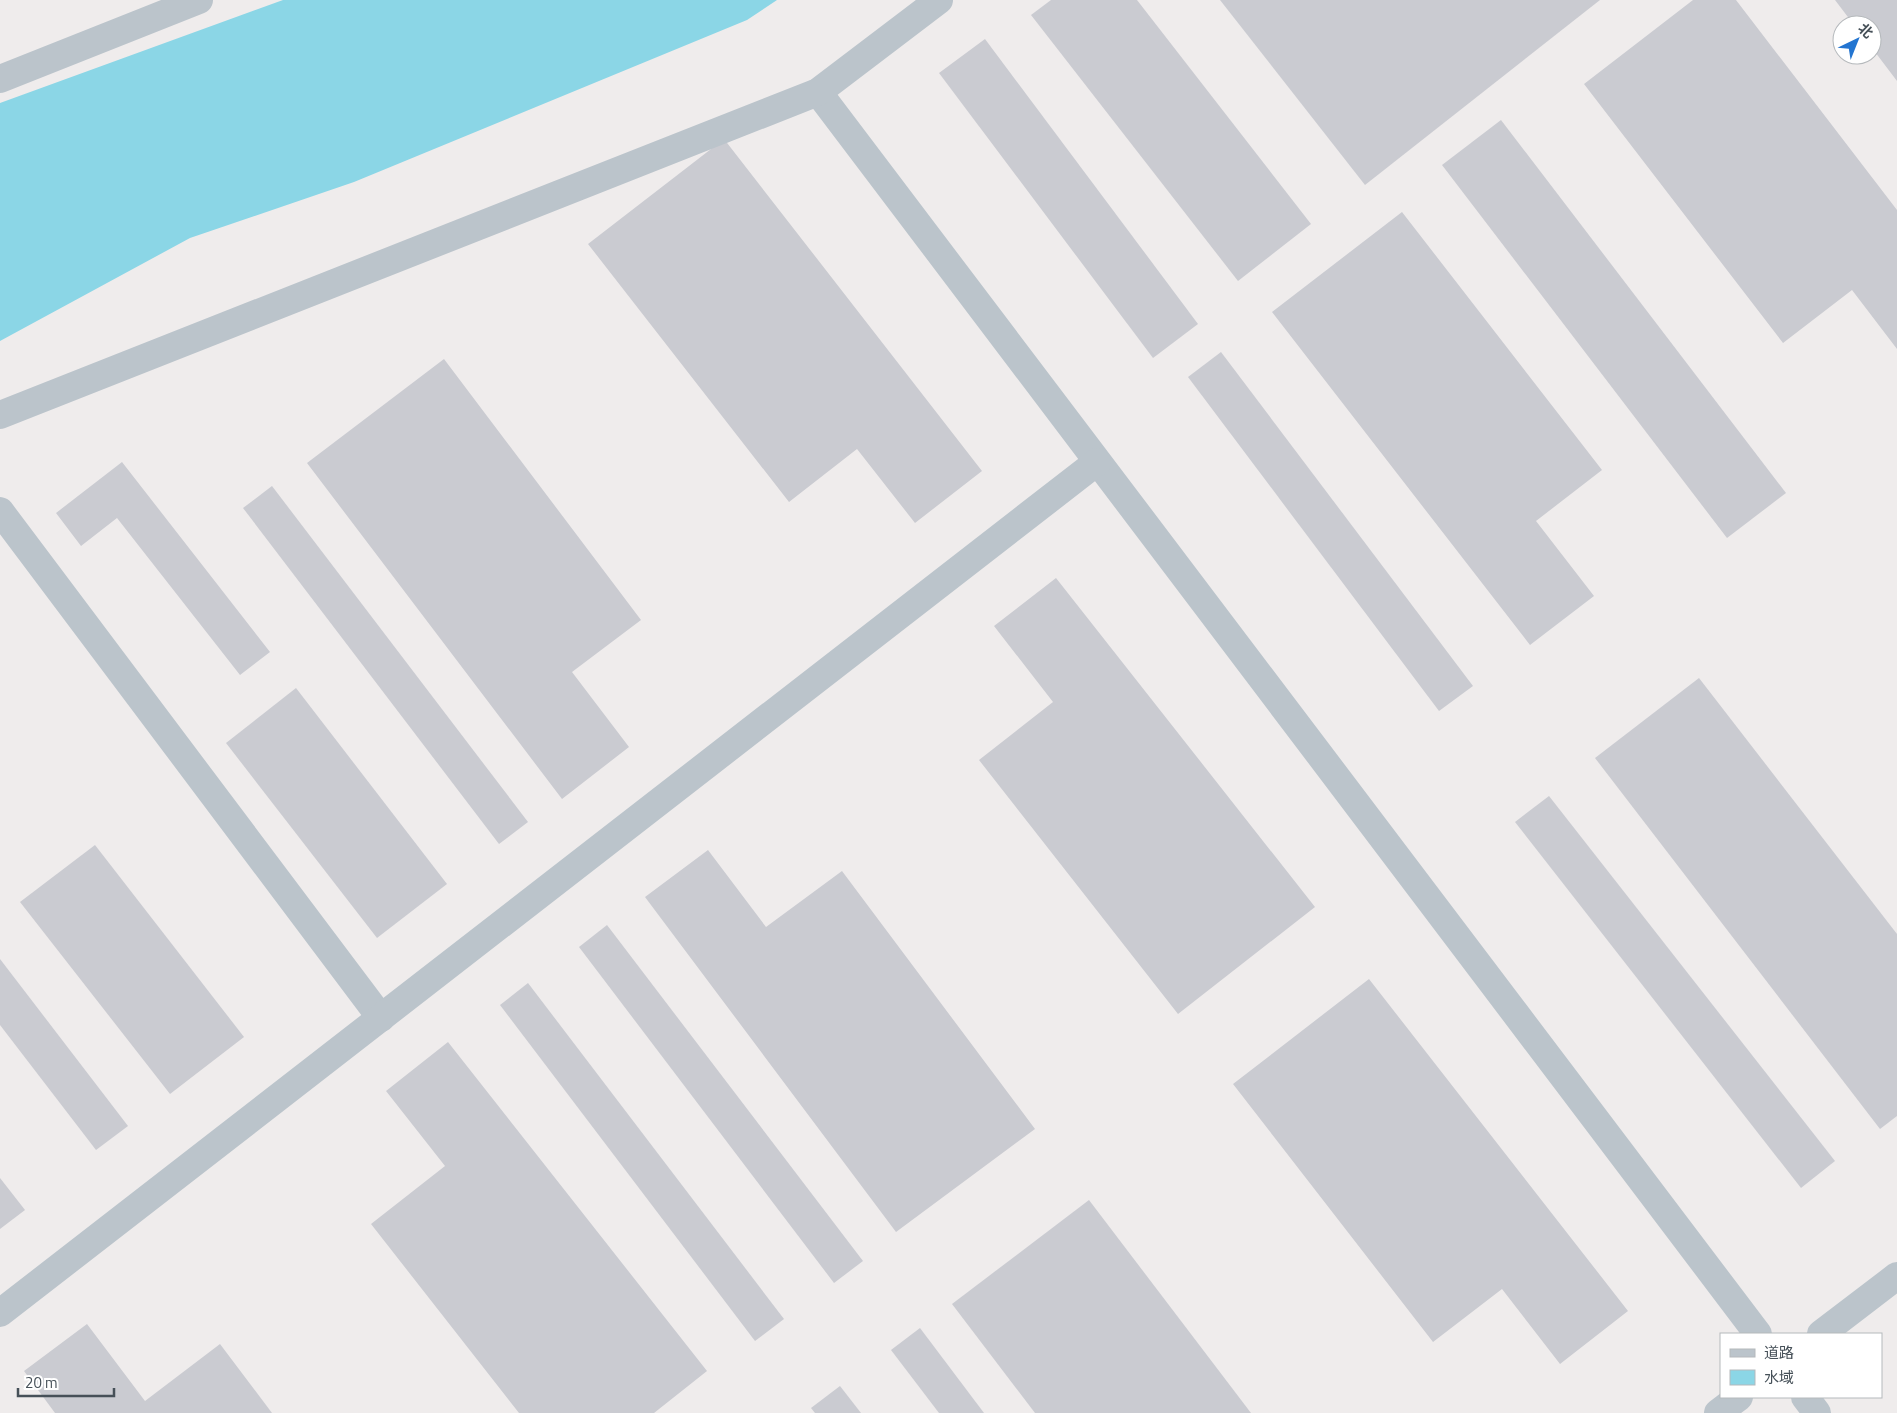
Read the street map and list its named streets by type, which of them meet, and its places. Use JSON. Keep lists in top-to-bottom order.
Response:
{
  "legend": ["道路", "水域"],
  "scale_bar": "20 m",
  "north": "top right"
}
